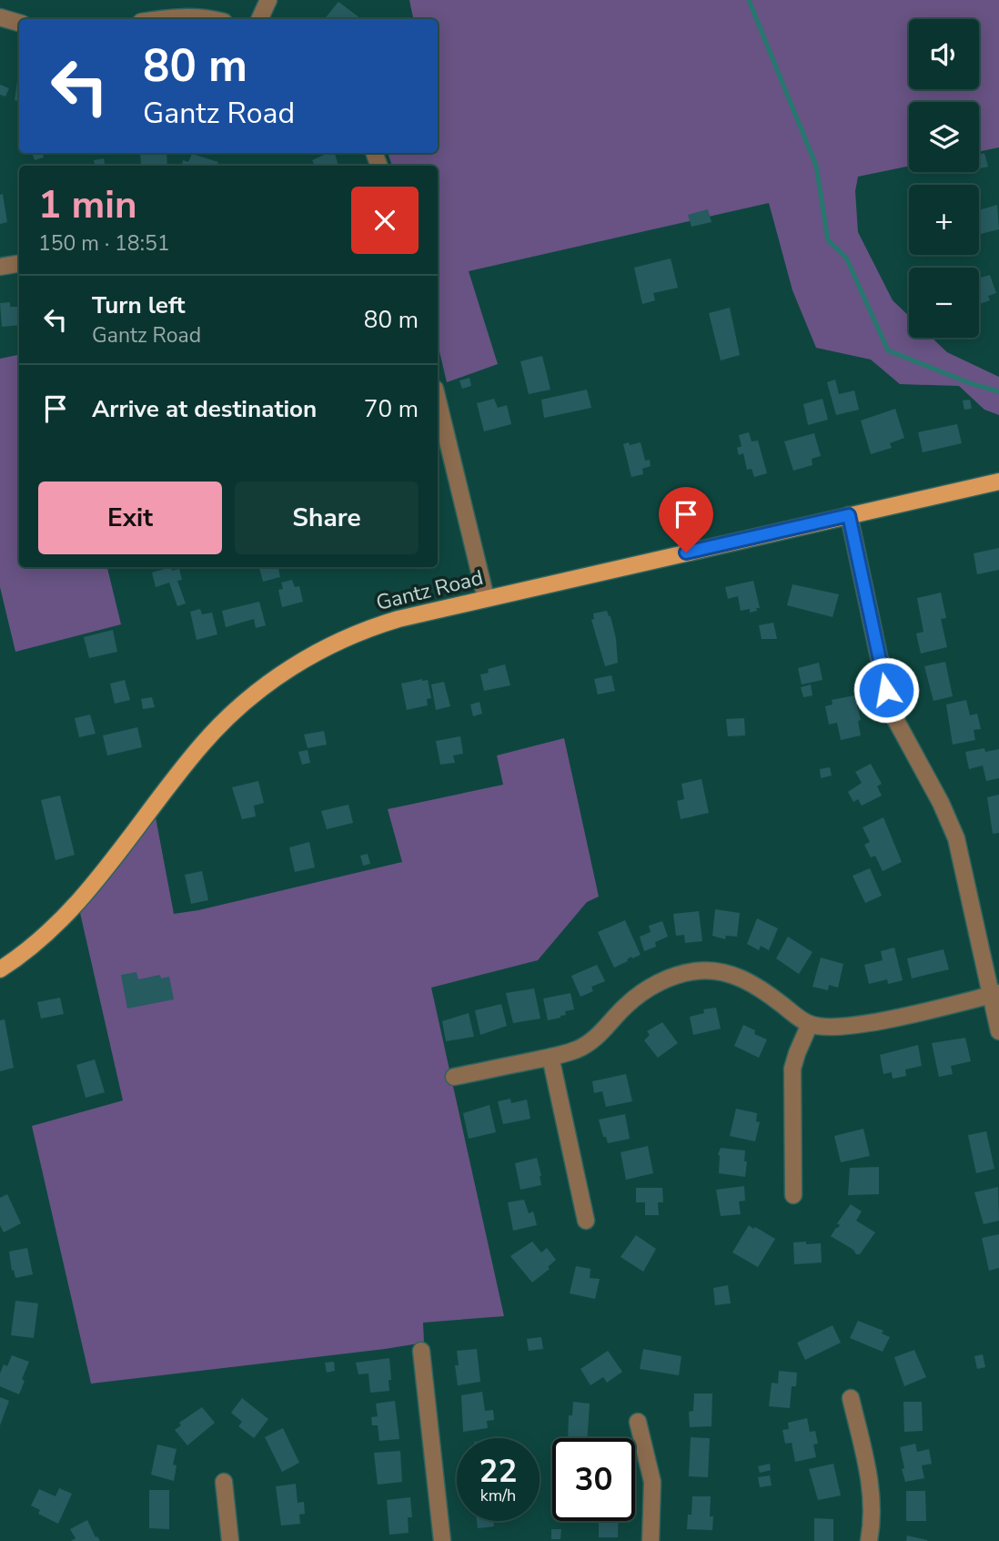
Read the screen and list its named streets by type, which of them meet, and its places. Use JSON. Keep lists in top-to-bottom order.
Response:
{
  "streets": {
    "main road": ["Gantz Road"]
  },
  "page": {
    "map_buttons": ["+", "−"],
    "turn": ["80 m", "Gantz Road"],
    "heading": ["1 min", "150 m · 18:51"],
    "list": [
      {
        "name": "Turn left",
        "note": "Gantz Road",
        "value": "80 m"
      },
      {
        "name": "Arrive at destination",
        "value": "70 m"
      }
    ],
    "buttons": ["Exit", "Share"],
    "speed": "22 km/h",
    "limit": "30"
  }
}
